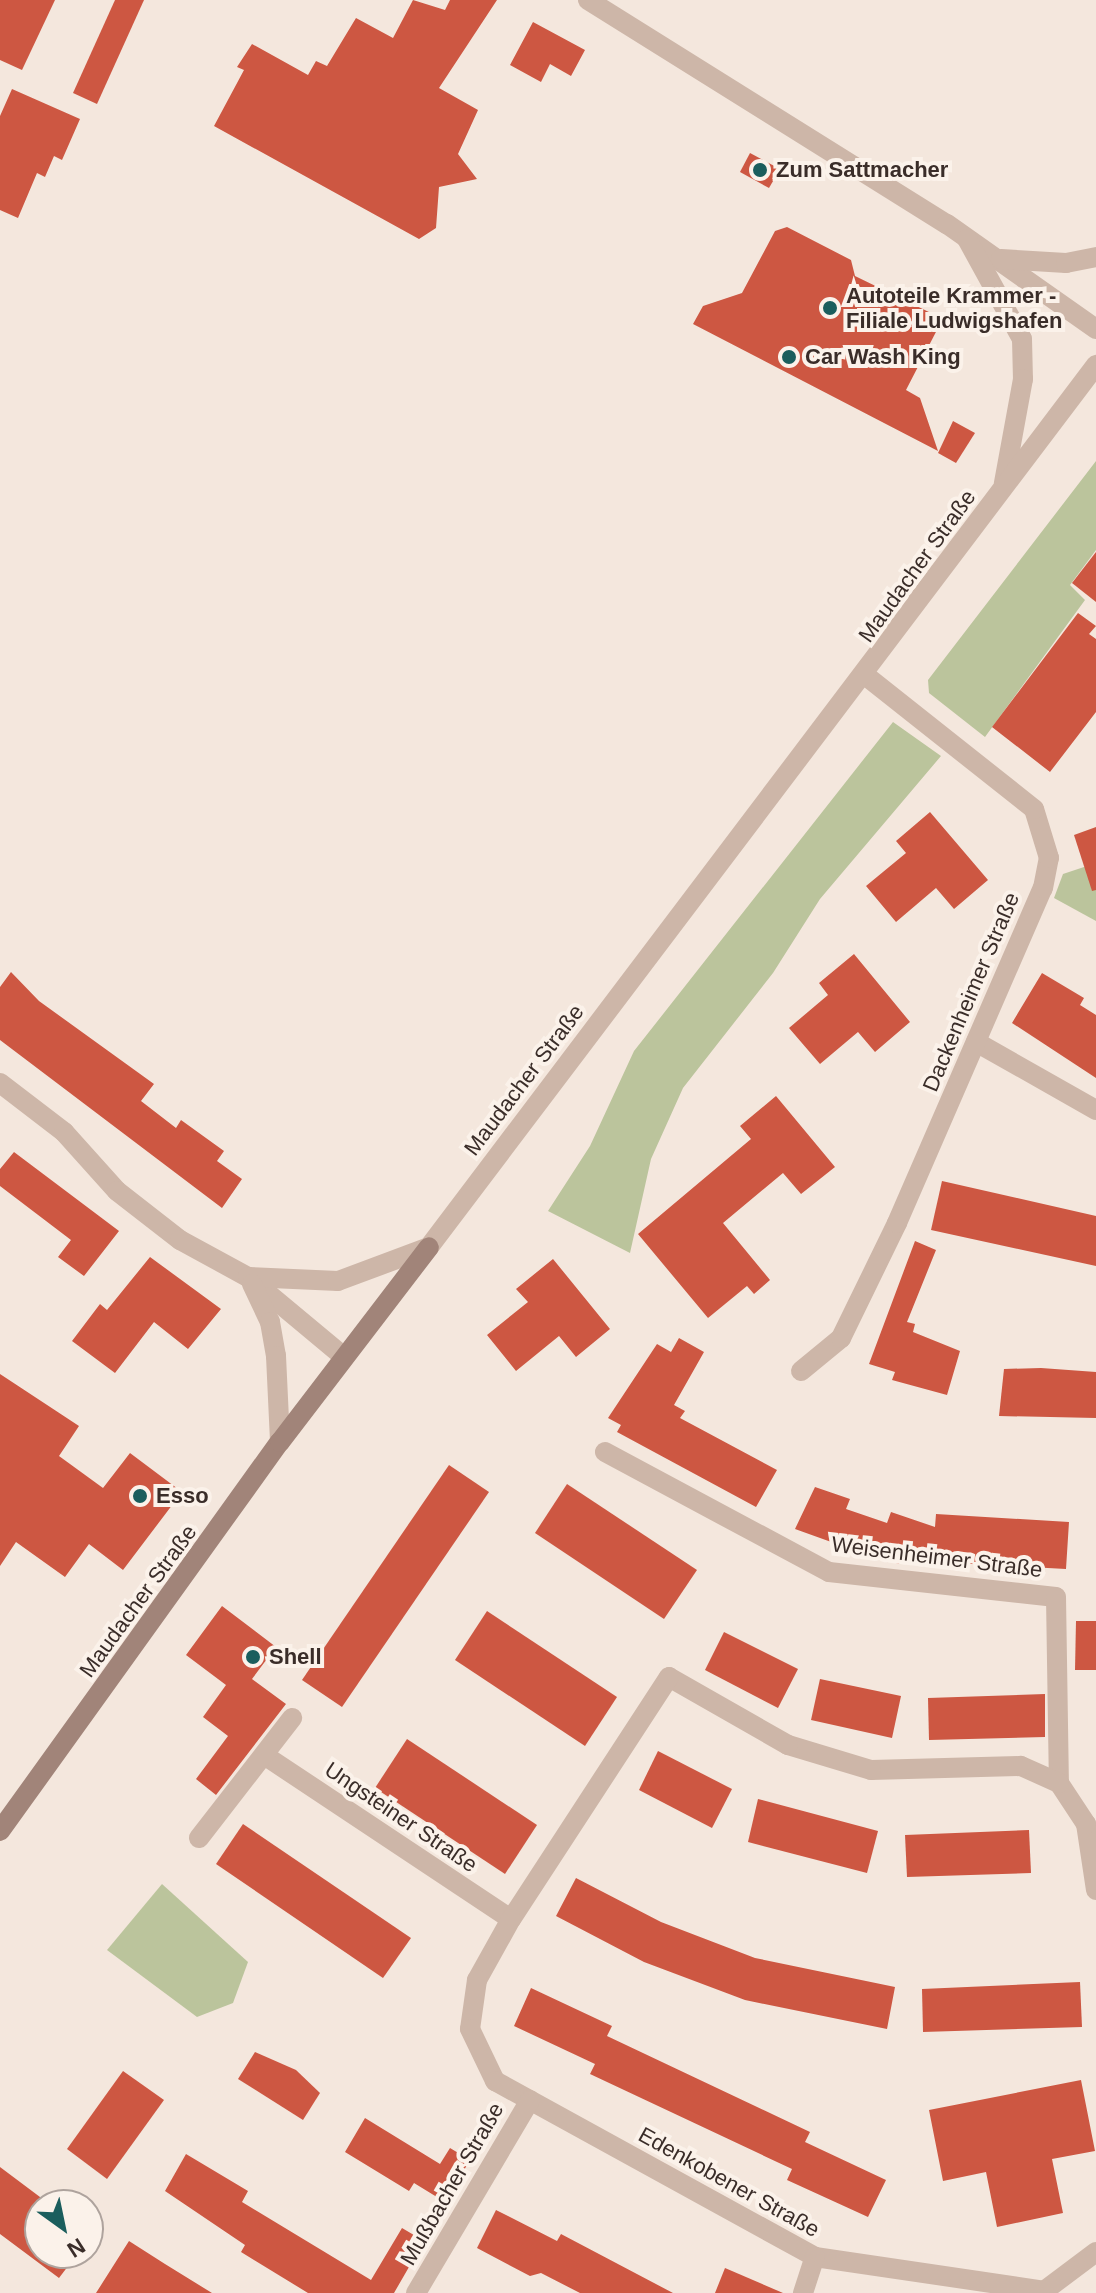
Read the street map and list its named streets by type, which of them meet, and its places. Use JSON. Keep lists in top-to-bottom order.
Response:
{
  "streets": {
    "main road": ["Maudacher Straße"],
    "street": [
      "Dackenheimer Straße",
      "Weisenheimer Straße",
      "Ungsteiner Straße",
      "Edenkobener Straße",
      "Mußbacher Straße"
    ]
  },
  "crossings": [
    ["Maudacher Straße", "Dackenheimer Straße"],
    ["Ungsteiner Straße", "Edenkobener Straße"],
    ["Edenkobener Straße", "Mußbacher Straße"]
  ],
  "places": [
    "Zum Sattmacher",
    "Autoteile Krammer - Filiale Ludwigshafen",
    "Car Wash King",
    "Esso",
    "Shell"
  ],
  "north": "bottom right"
}
